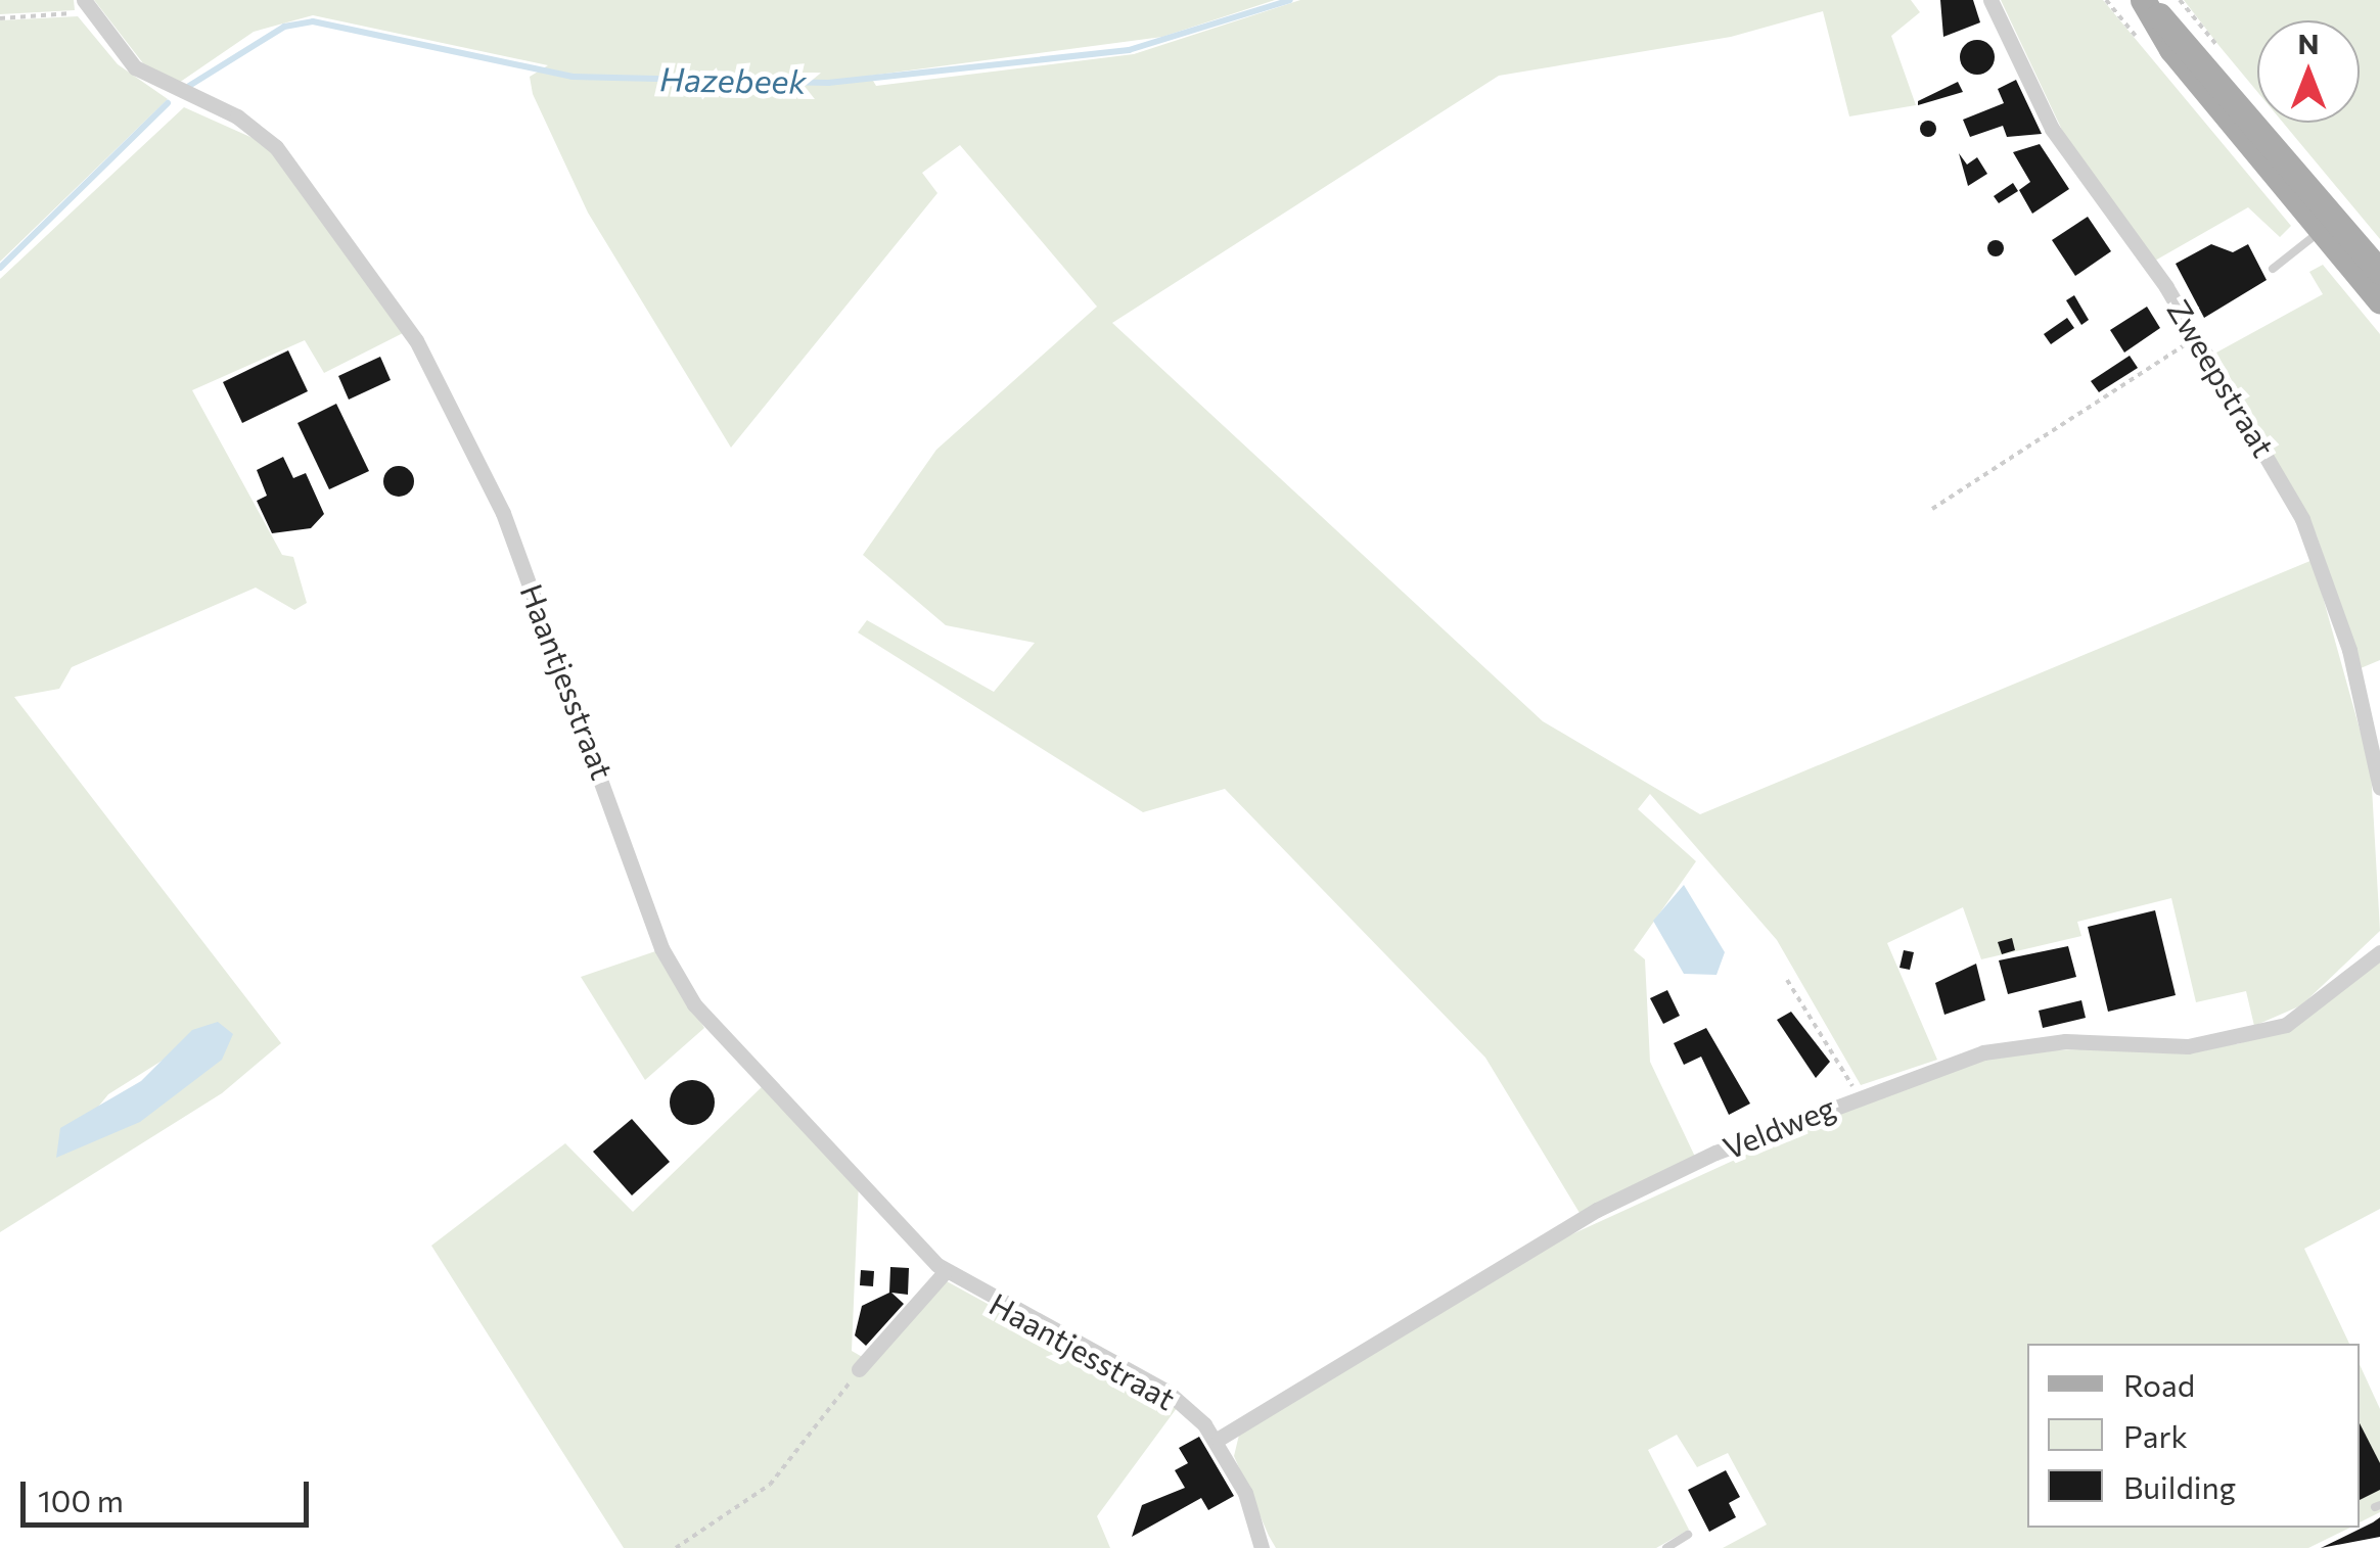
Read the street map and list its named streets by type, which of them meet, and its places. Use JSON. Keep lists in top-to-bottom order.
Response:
{
  "streets": {
    "street": ["Zweepstraat", "Haantjesstraat", "Veldweg"]
  },
  "crossings": [
    ["Haantjesstraat", "Veldweg"]
  ],
  "water": ["Hazebeek"],
  "legend": ["Road", "Park", "Building"],
  "scale_bar": "100 m",
  "north": "top"
}
